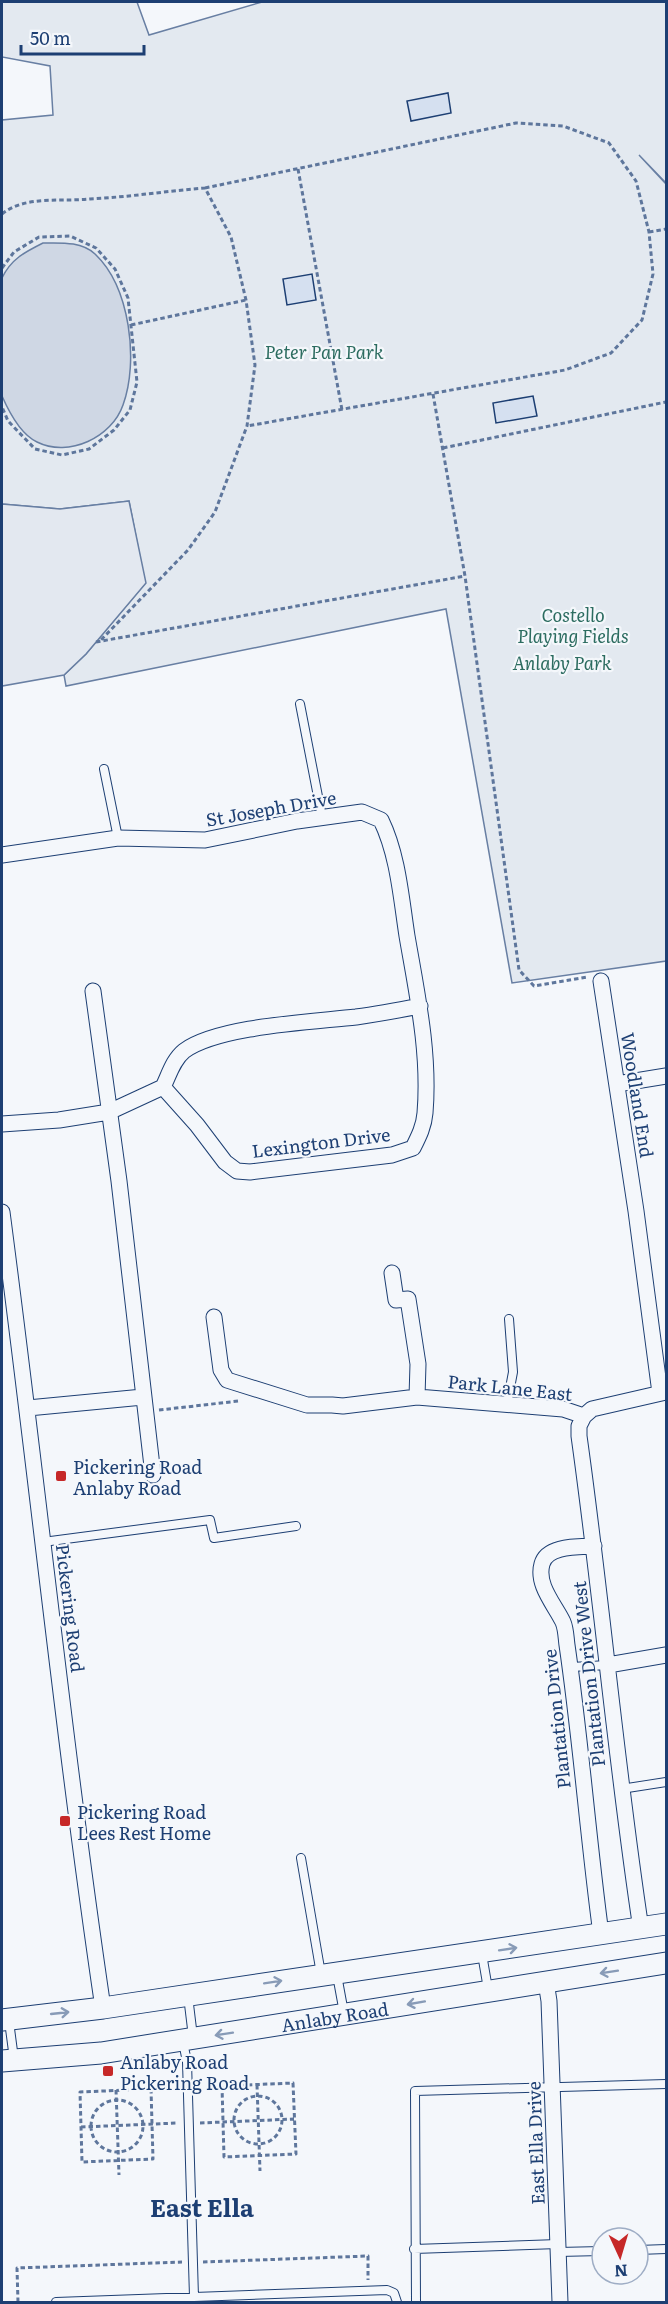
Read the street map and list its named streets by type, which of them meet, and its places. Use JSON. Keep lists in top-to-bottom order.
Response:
{
  "streets": {
    "main road": ["Anlaby Road"],
    "street": [
      "St Joseph Drive",
      "Woodland End",
      "Lexington Drive",
      "Park Lane East",
      "Pickering Road",
      "Plantation Drive West",
      "Plantation Drive",
      "East Ella Drive"
    ]
  },
  "crossings": [
    ["St Joseph Drive", "Lexington Drive"],
    ["Woodland End", "Park Lane East"],
    ["Park Lane East", "Plantation Drive West"],
    ["Plantation Drive West", "Plantation Drive"],
    ["Anlaby Road", "East Ella Drive"]
  ],
  "districts": ["East Ella"],
  "parks": ["Peter Pan Park", "Costello Playing Fields", "Anlaby Park"],
  "places": {
    "transit": ["Pickering Road Anlaby Road", "Pickering Road Lees Rest Home", "Anlaby Road Pickering Road"]
  },
  "scale_bar": "50 m",
  "north": "bottom"
}
